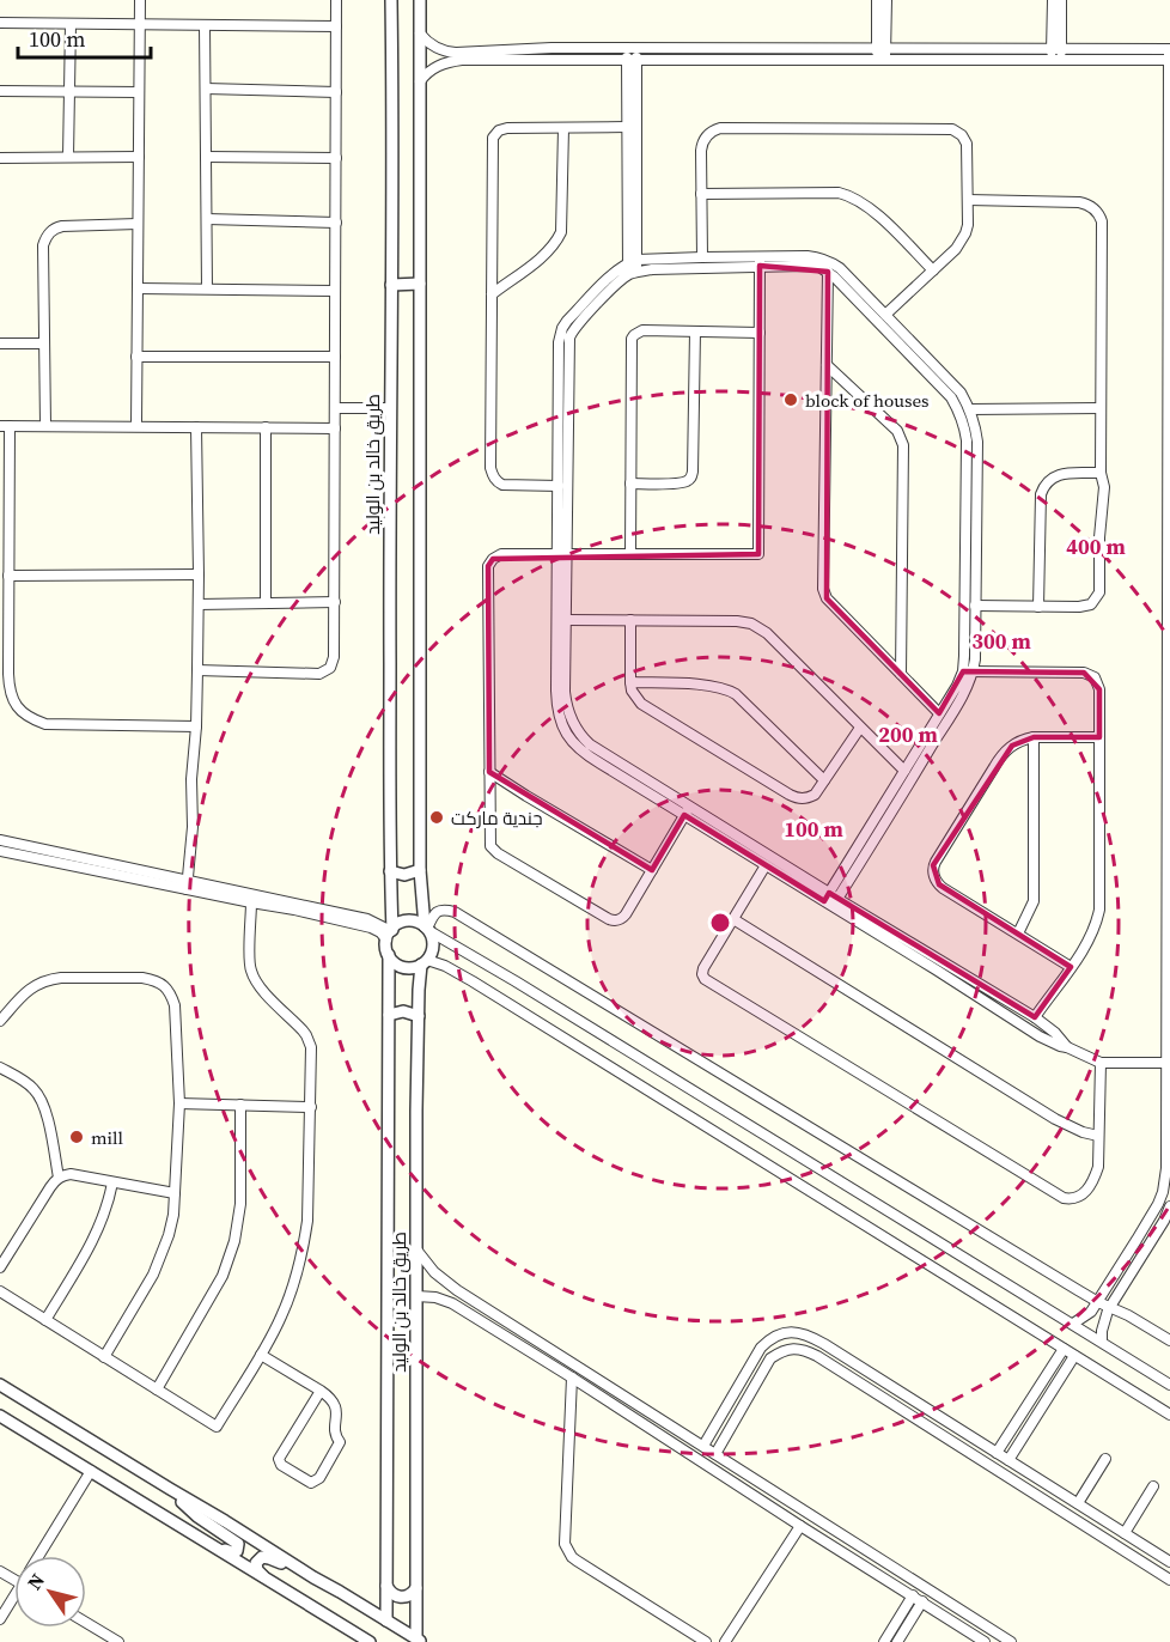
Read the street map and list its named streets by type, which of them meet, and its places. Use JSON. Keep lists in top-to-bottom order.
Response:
{
  "streets": {
    "street": ["طريق خالد بن الوليد"]
  },
  "places": ["block of houses", "جندية ماركت", "mill"],
  "scale_bar": "100 m",
  "north": "top left",
  "rings": [
    "400 m",
    "300 m",
    "200 m",
    "100 m"
  ]
}
